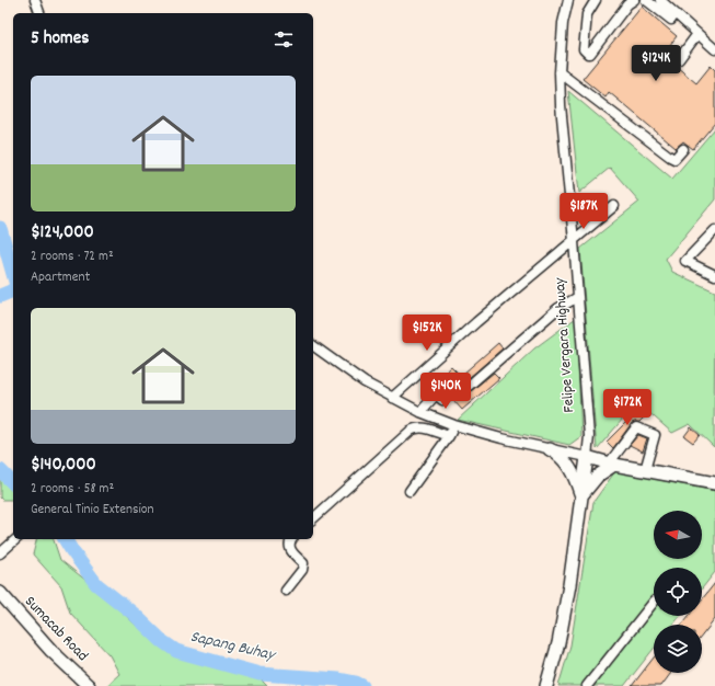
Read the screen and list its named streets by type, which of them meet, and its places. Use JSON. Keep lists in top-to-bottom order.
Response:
{
  "streets": {
    "main road": ["Felipe Vergara Highway", "Sumacab Road"]
  },
  "water": ["Sapang Buhay"],
  "north": "left",
  "page": {
    "heading": "5 homes",
    "price": [
      "$124K",
      "$187K",
      "$152K",
      "$140K",
      "$172K"
    ],
    "list": [
      {
        "name": "$124,000",
        "note": "2 rooms · 72 m² · Apartment"
      },
      {
        "name": "$140,000",
        "note": "2 rooms · 58 m² · General Tinio Extension"
      }
    ]
  }
}
